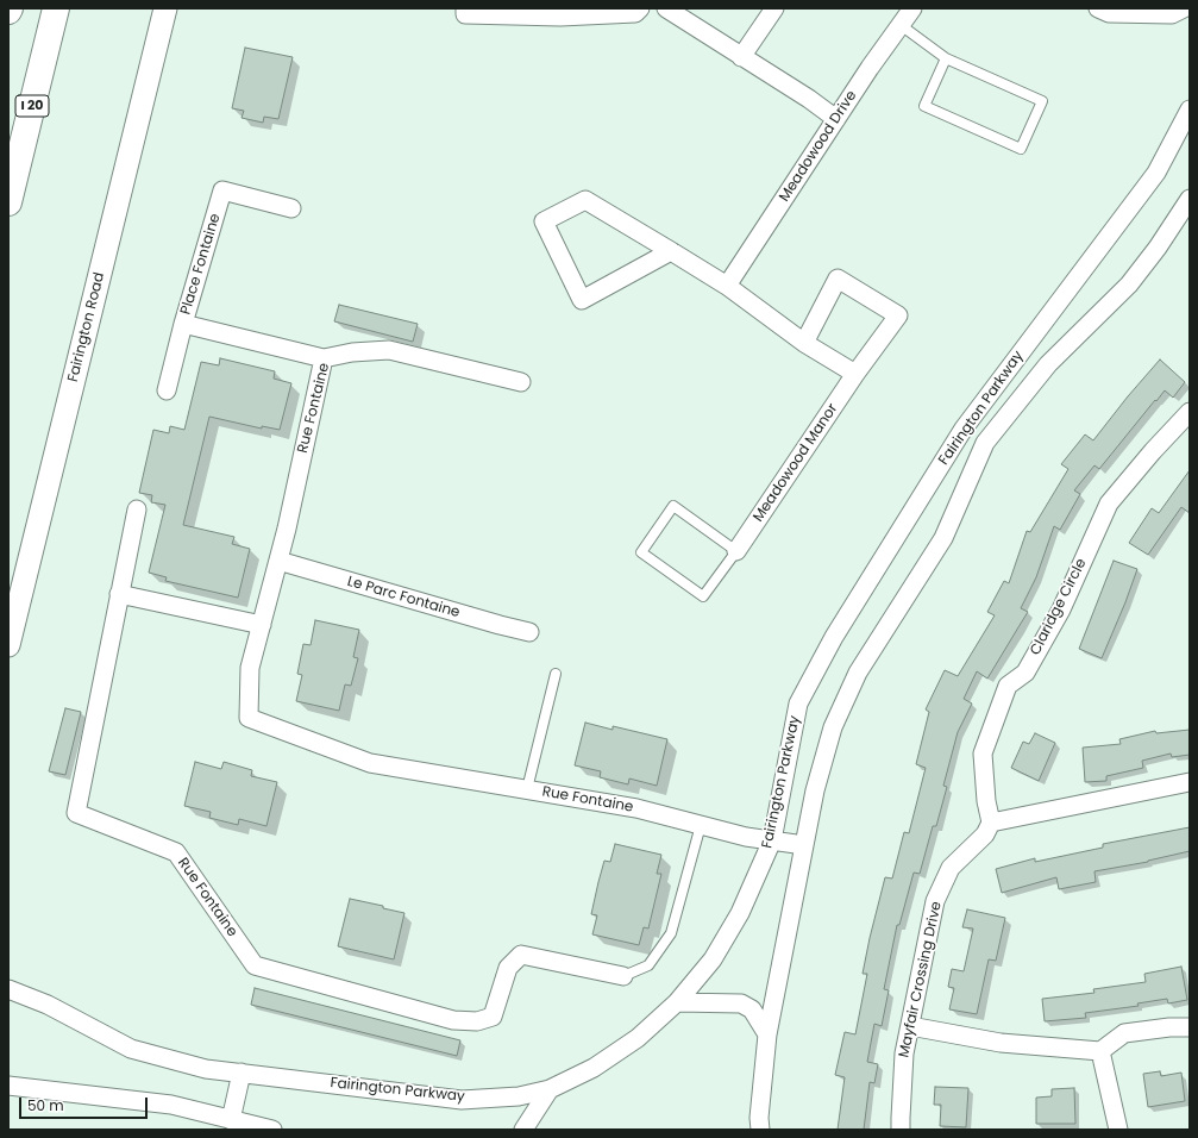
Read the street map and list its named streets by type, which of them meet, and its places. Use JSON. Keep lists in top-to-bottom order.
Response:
{
  "streets": {
    "highway": ["I 20"],
    "street": [
      "Meadowood Drive",
      "Place Fontaine",
      "Fairington Road",
      "Rue Fontaine",
      "Fairington Parkway",
      "Meadowood Manor",
      "Le Parc Fontaine",
      "Claridge Circle",
      "Mayfair Crossing Drive"
    ]
  },
  "crossings": [
    ["Place Fontaine", "Rue Fontaine"],
    ["Rue Fontaine", "Fairington Parkway"],
    ["Rue Fontaine", "Le Parc Fontaine"],
    ["Claridge Circle", "Mayfair Crossing Drive"]
  ],
  "scale_bar": "50 m"
}
